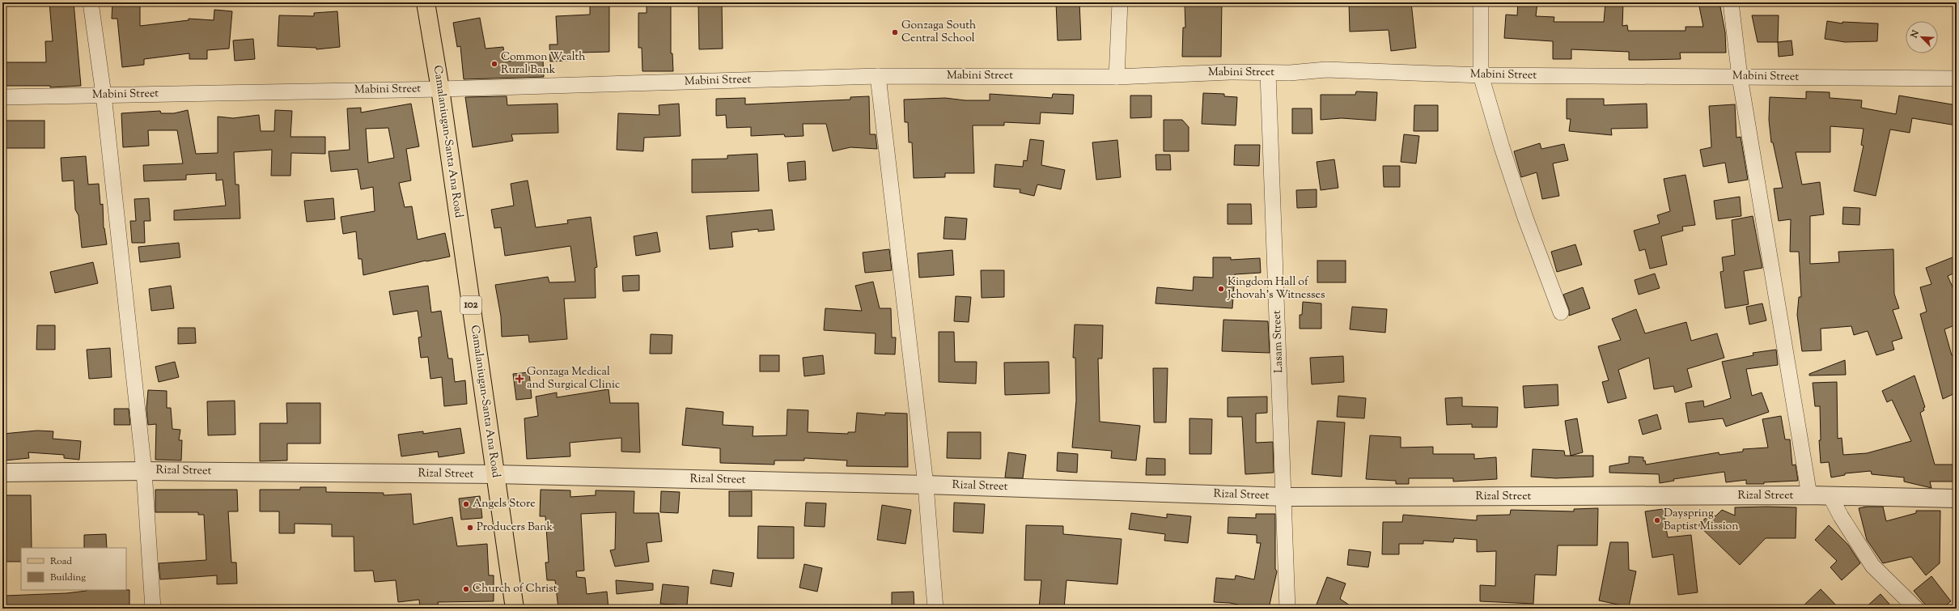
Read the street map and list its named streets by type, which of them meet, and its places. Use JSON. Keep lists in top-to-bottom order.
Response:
{
  "streets": {
    "main road": ["Camalaniugan-Santa Ana Road", "102"],
    "street": ["Mabini Street", "Lasam Street", "Rizal Street"]
  },
  "crossings": [
    ["Mabini Street", "Camalaniugan-Santa Ana Road"],
    ["Mabini Street", "Lasam Street"],
    ["Camalaniugan-Santa Ana Road", "Rizal Street"],
    ["Lasam Street", "Rizal Street"]
  ],
  "places": {
    "other": [
      "Gonzaga South Central School",
      "Common Wealth Rural Bank",
      "Kingdom Hall of Jehovah's Witnesses",
      "Angels Store",
      "Dayspring Baptist Mission",
      "Producers Bank",
      "Church of Christ"
    ],
    "health": ["Gonzaga Medical and Surgical Clinic"]
  },
  "legend": ["Road", "Building"],
  "north": "top left"
}
